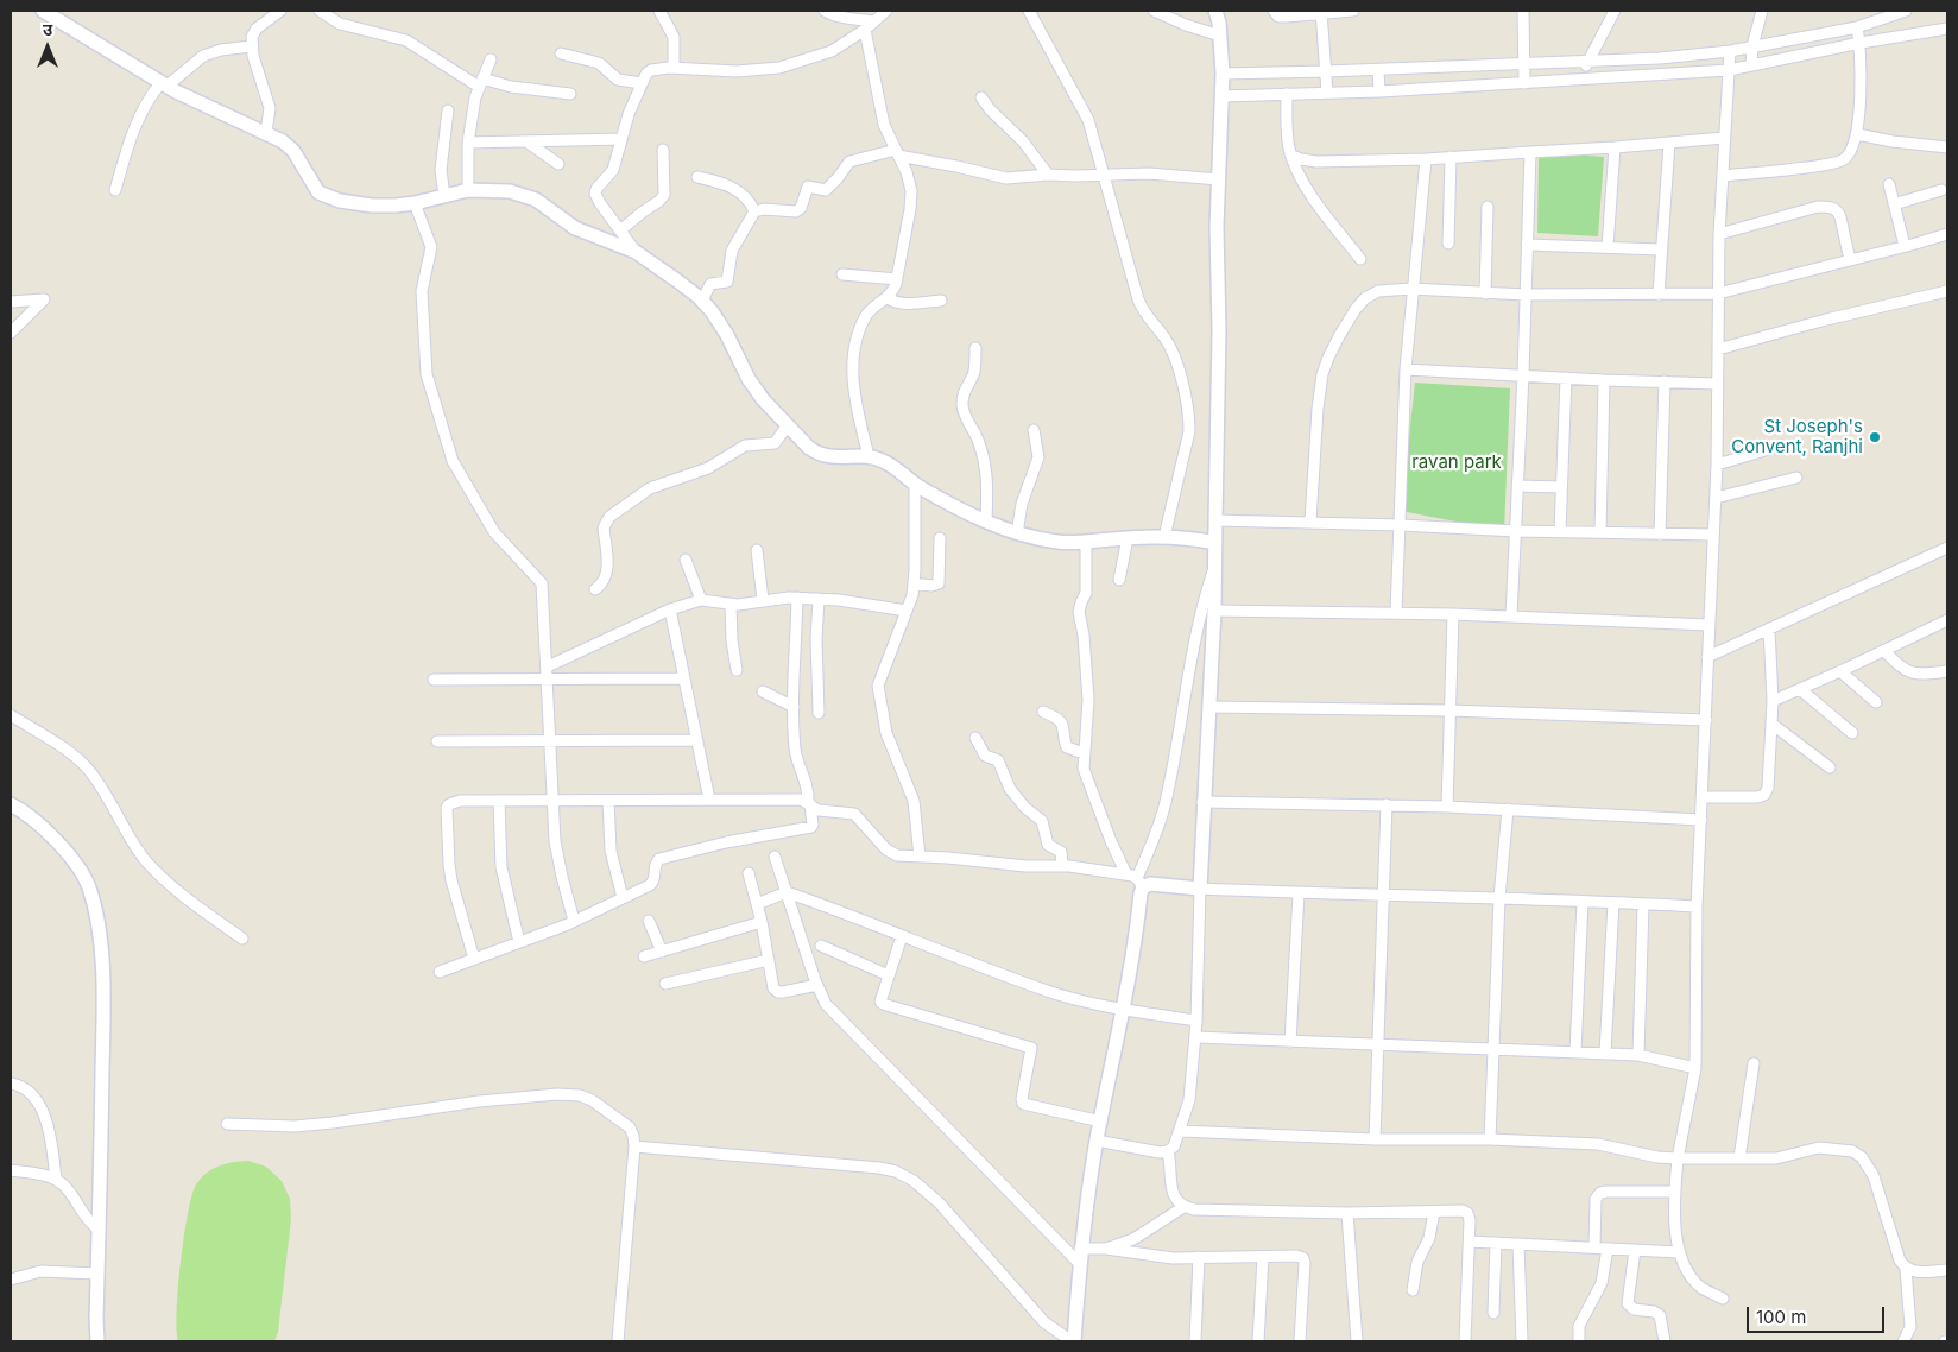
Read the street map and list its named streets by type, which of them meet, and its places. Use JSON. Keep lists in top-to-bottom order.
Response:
{
  "parks": ["ravan park"],
  "places": ["St Joseph's Convent, Ranjhi"],
  "scale_bar": "100 m",
  "north": "top"
}
